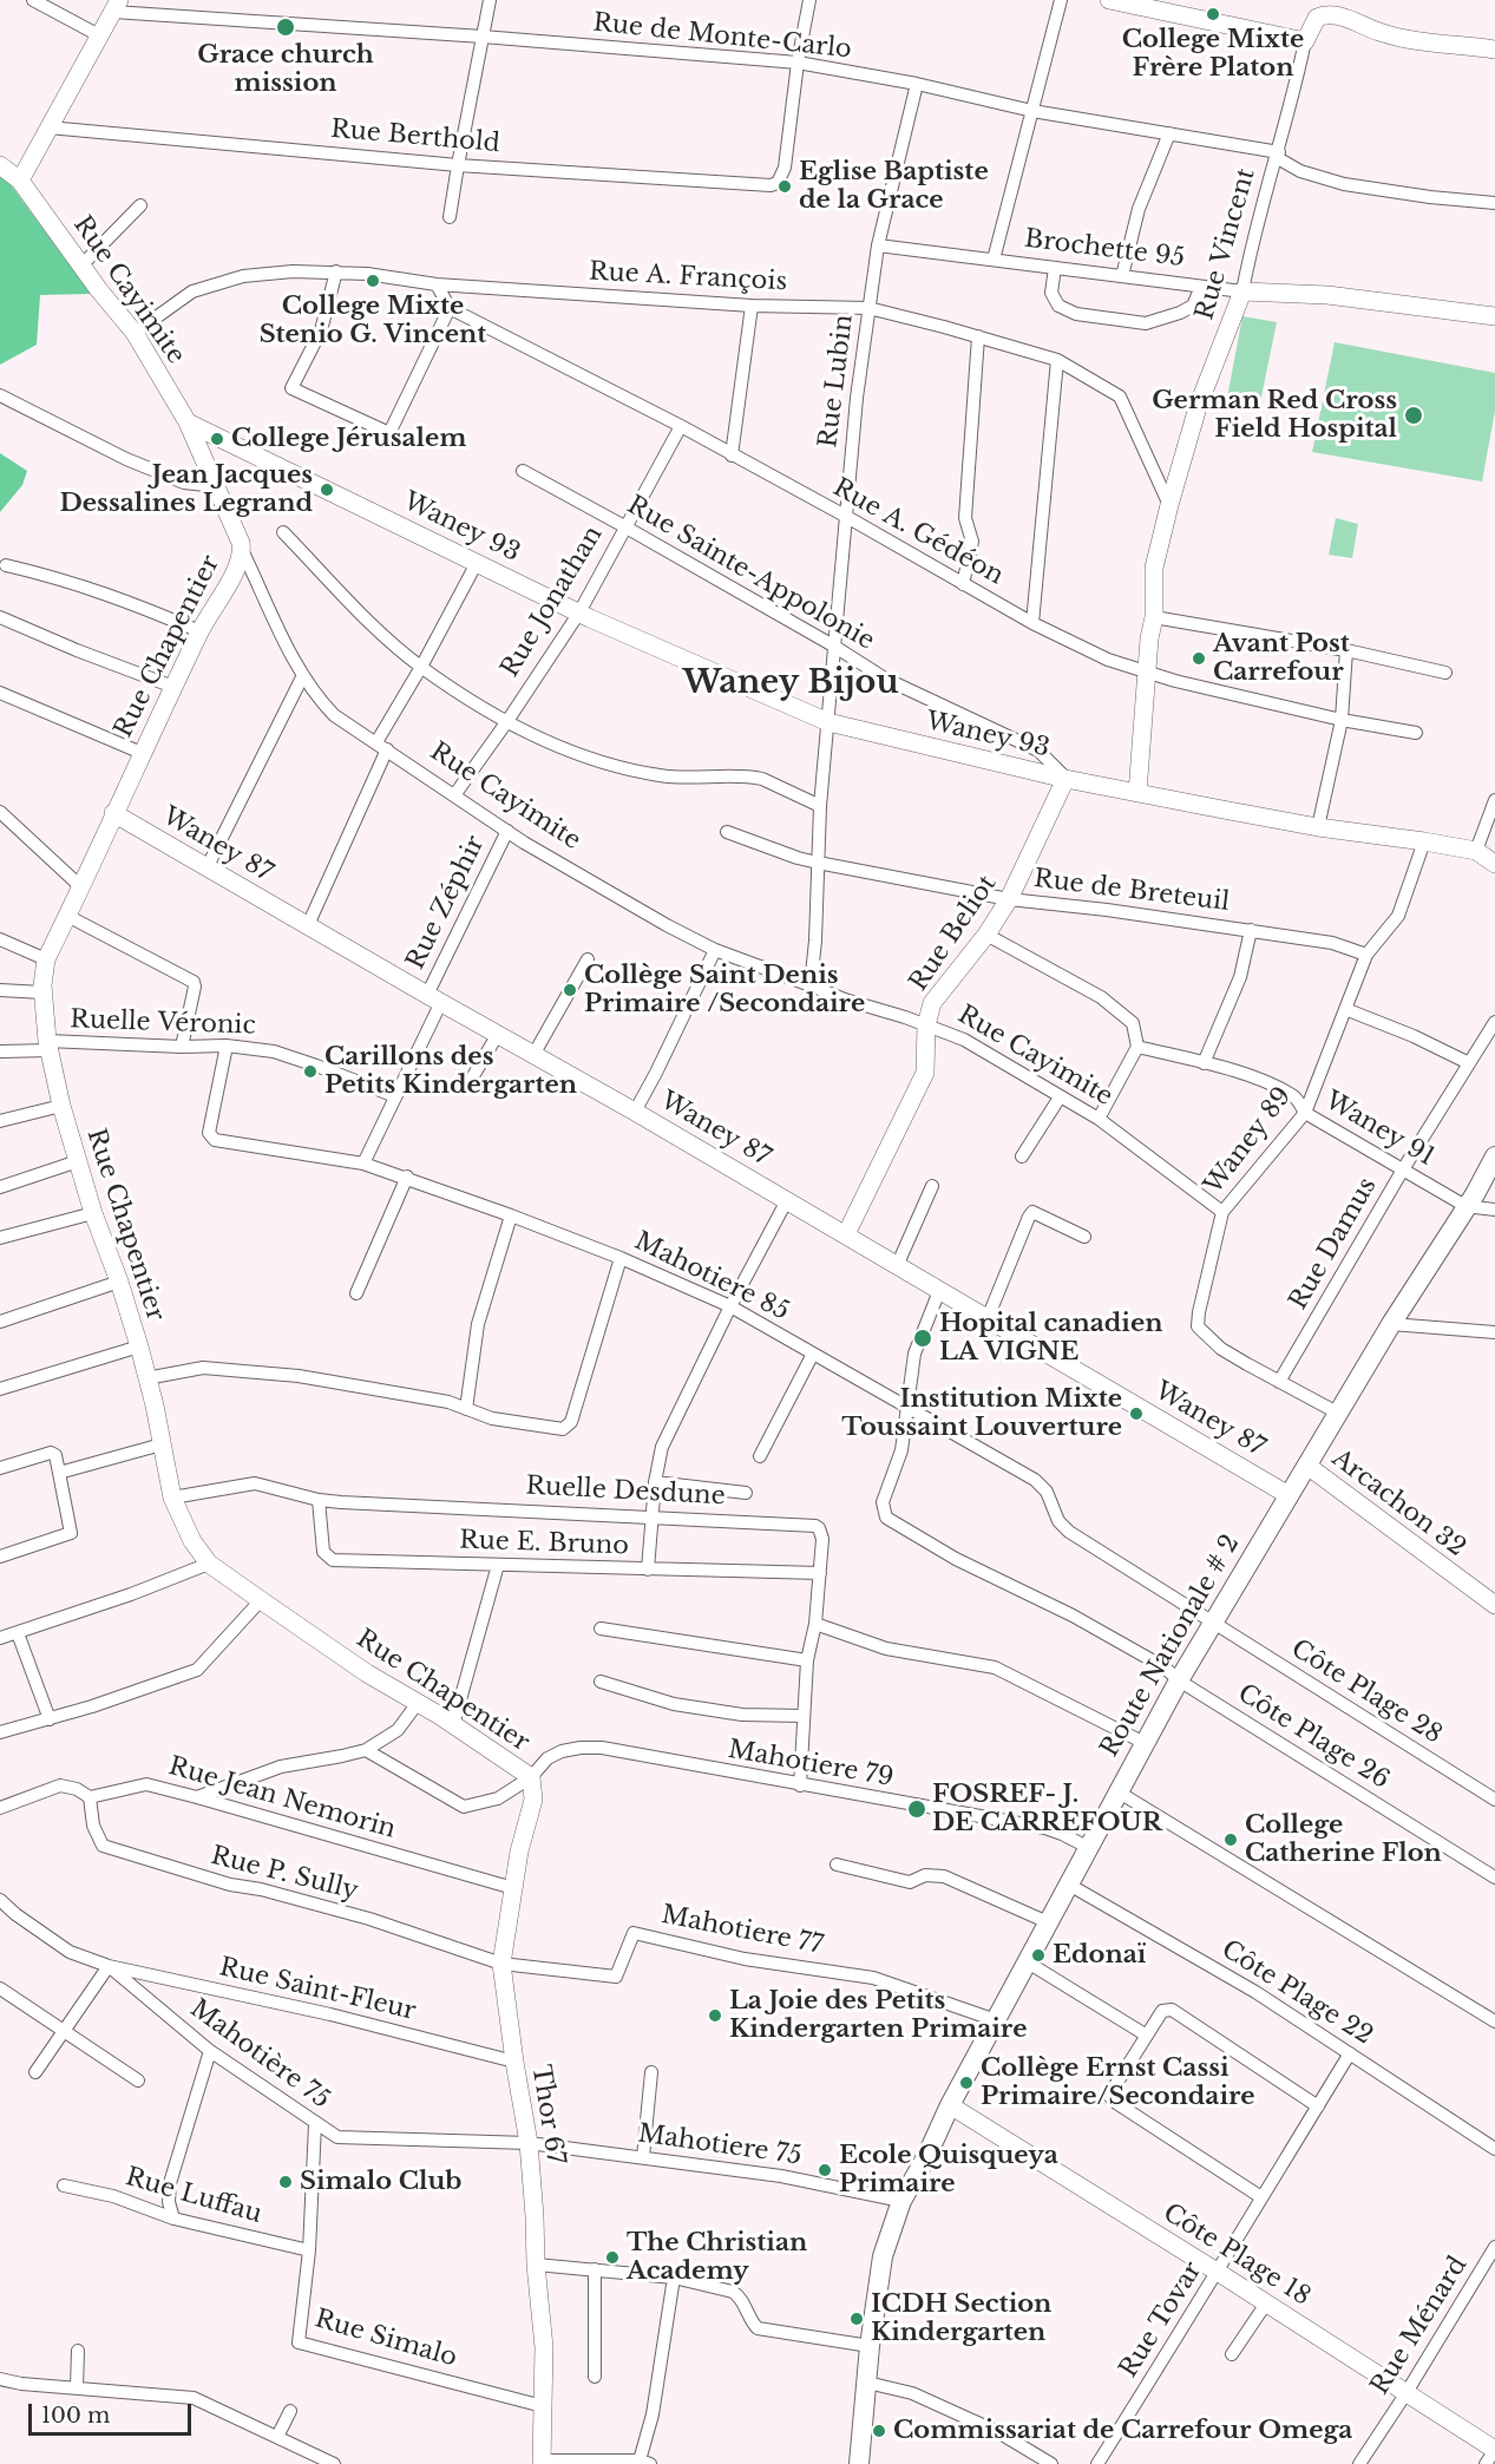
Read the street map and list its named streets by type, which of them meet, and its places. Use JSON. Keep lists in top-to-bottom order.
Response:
{
  "streets": {
    "main road": ["Route Nationale # 2"],
    "street": [
      "Rue de Monte-Carlo",
      "Rue Berthold",
      "Rue Vincent",
      "Brochette 95",
      "Rue A. François",
      "Rue Cayimite",
      "Rue Lubin",
      "Waney 93",
      "Rue A. Gédéon",
      "Rue Sainte-Appolonie",
      "Rue Jonathan",
      "Rue Chapentier",
      "Waney 87",
      "Rue de Breteuil",
      "Rue Zéphir",
      "Rue Beliot",
      "Ruelle Véronic",
      "Waney 91",
      "Waney 89",
      "Rue Damus",
      "Mahotiere 85",
      "Ruelle Desdune",
      "Arcachon 32",
      "Rue E. Bruno",
      "Côte Plage 28",
      "Côte Plage 26",
      "Mahotiere 79",
      "Rue Jean Nemorin",
      "Rue P. Sully",
      "Mahotiere 77",
      "Rue Saint-Fleur",
      "Côte Plage 22",
      "Mahotière 75",
      "Thor 67",
      "Mahotiere 75",
      "Rue Luffau",
      "Côte Plage 18",
      "Rue Tovar",
      "Rue Ménard",
      "Rue Simalo"
    ]
  },
  "crossings": [
    ["Rue de Monte-Carlo", "Rue Berthold"],
    ["Rue de Monte-Carlo", "Rue Vincent"],
    ["Rue de Monte-Carlo", "Rue Lubin"],
    ["Rue Vincent", "Brochette 95"],
    ["Rue Vincent", "Rue A. François"],
    ["Rue Vincent", "Waney 93"],
    ["Rue Vincent", "Rue A. Gédéon"],
    ["Brochette 95", "Rue Lubin"],
    ["Rue A. François", "Rue Cayimite"],
    ["Rue A. François", "Rue Lubin"],
    ["Rue Cayimite", "Rue Lubin"],
    ["Rue Cayimite", "Waney 93"],
    ["Rue Cayimite", "Rue Jonathan"],
    ["Rue Cayimite", "Rue Chapentier"],
    ["Rue Cayimite", "Rue Zéphir"],
    ["Rue Cayimite", "Rue Beliot"],
    ["Rue Cayimite", "Waney 89"],
    ["Rue Lubin", "Waney 93"],
    ["Rue Lubin", "Rue A. Gédéon"],
    ["Rue Lubin", "Rue Sainte-Appolonie"],
    ["Rue Lubin", "Rue de Breteuil"],
    ["Waney 93", "Rue Sainte-Appolonie"],
    ["Waney 93", "Rue Jonathan"],
    ["Waney 93", "Rue Beliot"],
    ["Waney 93", "Waney 89"],
    ["Rue A. Gédéon", "Rue Jonathan"],
    ["Rue Sainte-Appolonie", "Rue Jonathan"],
    ["Rue Sainte-Appolonie", "Rue Beliot"],
    ["Rue Chapentier", "Waney 87"],
    ["Rue Chapentier", "Ruelle Véronic"],
    ["Rue Chapentier", "Ruelle Desdune"],
    ["Rue Chapentier", "Mahotiere 79"],
    ["Rue Chapentier", "Thor 67"],
    ["Waney 87", "Rue Zéphir"],
    ["Waney 87", "Rue Beliot"],
    ["Waney 87", "Route Nationale # 2"],
    ["Rue de Breteuil", "Rue Beliot"],
    ["Rue de Breteuil", "Waney 89"],
    ["Rue Zéphir", "Ruelle Véronic"],
    ["Rue Zéphir", "Mahotiere 85"],
    ["Ruelle Véronic", "Mahotiere 85"],
    ["Waney 91", "Waney 89"],
    ["Waney 91", "Rue Damus"],
    ["Waney 91", "Route Nationale # 2"],
    ["Waney 89", "Rue Damus"],
    ["Waney 89", "Route Nationale # 2"],
    ["Mahotiere 85", "Route Nationale # 2"],
    ["Mahotiere 85", "Côte Plage 28"],
    ["Mahotiere 85", "Côte Plage 26"],
    ["Ruelle Desdune", "Rue E. Bruno"],
    ["Ruelle Desdune", "Mahotiere 79"],
    ["Arcachon 32", "Route Nationale # 2"],
    ["Route Nationale # 2", "Côte Plage 28"],
    ["Route Nationale # 2", "Côte Plage 26"],
    ["Route Nationale # 2", "Mahotiere 79"],
    ["Route Nationale # 2", "Mahotiere 77"],
    ["Route Nationale # 2", "Côte Plage 22"],
    ["Route Nationale # 2", "Mahotiere 75"],
    ["Route Nationale # 2", "Côte Plage 18"],
    ["Mahotiere 79", "Thor 67"],
    ["Rue Jean Nemorin", "Rue P. Sully"],
    ["Rue Jean Nemorin", "Thor 67"],
    ["Rue P. Sully", "Mahotiere 77"],
    ["Rue P. Sully", "Thor 67"],
    ["Mahotiere 77", "Thor 67"],
    ["Rue Saint-Fleur", "Mahotière 75"],
    ["Rue Saint-Fleur", "Thor 67"],
    ["Côte Plage 22", "Rue Tovar"],
    ["Mahotière 75", "Thor 67"],
    ["Mahotière 75", "Mahotiere 75"],
    ["Mahotière 75", "Rue Simalo"],
    ["Thor 67", "Mahotiere 75"],
    ["Thor 67", "Rue Simalo"],
    ["Rue Luffau", "Rue Simalo"],
    ["Côte Plage 18", "Rue Tovar"],
    ["Côte Plage 18", "Rue Ménard"]
  ],
  "districts": ["Waney Bijou"],
  "places": [
    "College Mixte Frère Platon",
    "Grace church mission",
    "Eglise Baptiste de la Grace",
    "College Mixte Stenio G. Vincent",
    "German Red Cross Field Hospital",
    "College Jérusalem",
    "Jean Jacques Dessalines Legrand",
    "Avant Post Carrefour",
    "Collège Saint Denis Primaire /Secondaire",
    "Carillons des Petits Kindergarten",
    "Hopital canadien LA VIGNE",
    "Institution Mixte Toussaint Louverture",
    "FOSREF- J. DE CARREFOUR",
    "College Catherine Flon",
    "Edonaï",
    "La Joie des Petits Kindergarten Primaire",
    "Collège Ernst Cassi Primaire/Secondaire",
    "Ecole Quisqueya Primaire",
    "Simalo Club",
    "The Christian Academy",
    "ICDH Section Kindergarten",
    "Commissariat de Carrefour Omega"
  ],
  "scale_bar": "100 m"
}
